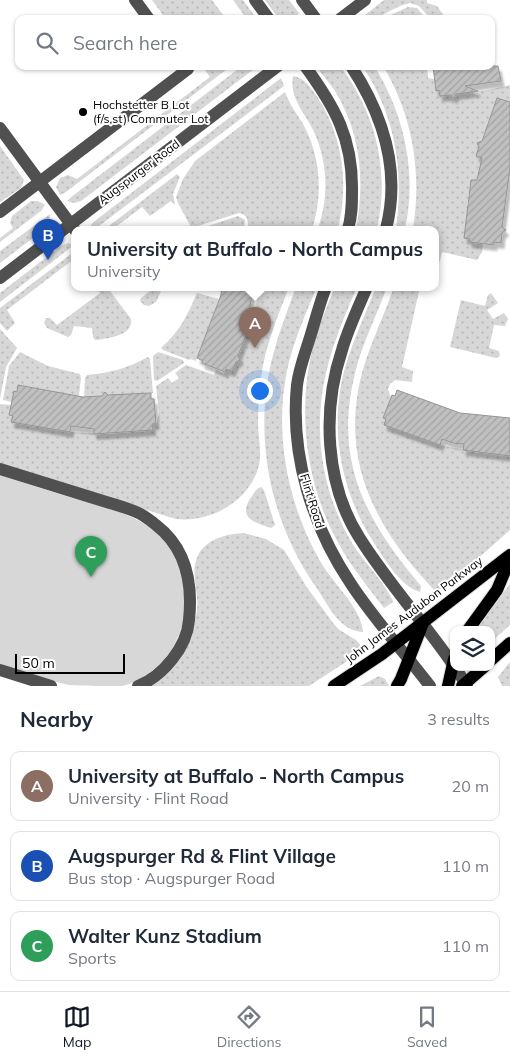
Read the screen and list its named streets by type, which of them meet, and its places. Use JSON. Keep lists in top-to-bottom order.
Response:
{
  "streets": {
    "main road": ["John James Audubon Parkway"],
    "street": ["Augspurger Road", "Flint Road"]
  },
  "crossings": [
    ["Flint Road", "John James Audubon Parkway"]
  ],
  "places": ["Hochstetter B Lot (f/s,st) Commuter Lot"],
  "scale_bar": "50 m",
  "page": {
    "search": "Search here",
    "pins": ["B", "A", "C"],
    "popup": ["University at Buffalo - North Campus", "University"],
    "scale": "50 m",
    "heading": ["Nearby", "3 results"],
    "list": [
      {
        "mark": "A",
        "name": "University at Buffalo - North Campus",
        "note": "University · Flint Road",
        "value": "20 m"
      },
      {
        "mark": "B",
        "name": "Augspurger Rd & Flint Village",
        "note": "Bus stop · Augspurger Road",
        "value": "110 m"
      },
      {
        "mark": "C",
        "name": "Walter Kunz Stadium",
        "note": "Sports",
        "value": "110 m"
      }
    ],
    "nav": ["Map", "Directions", "Saved"]
  }
}
